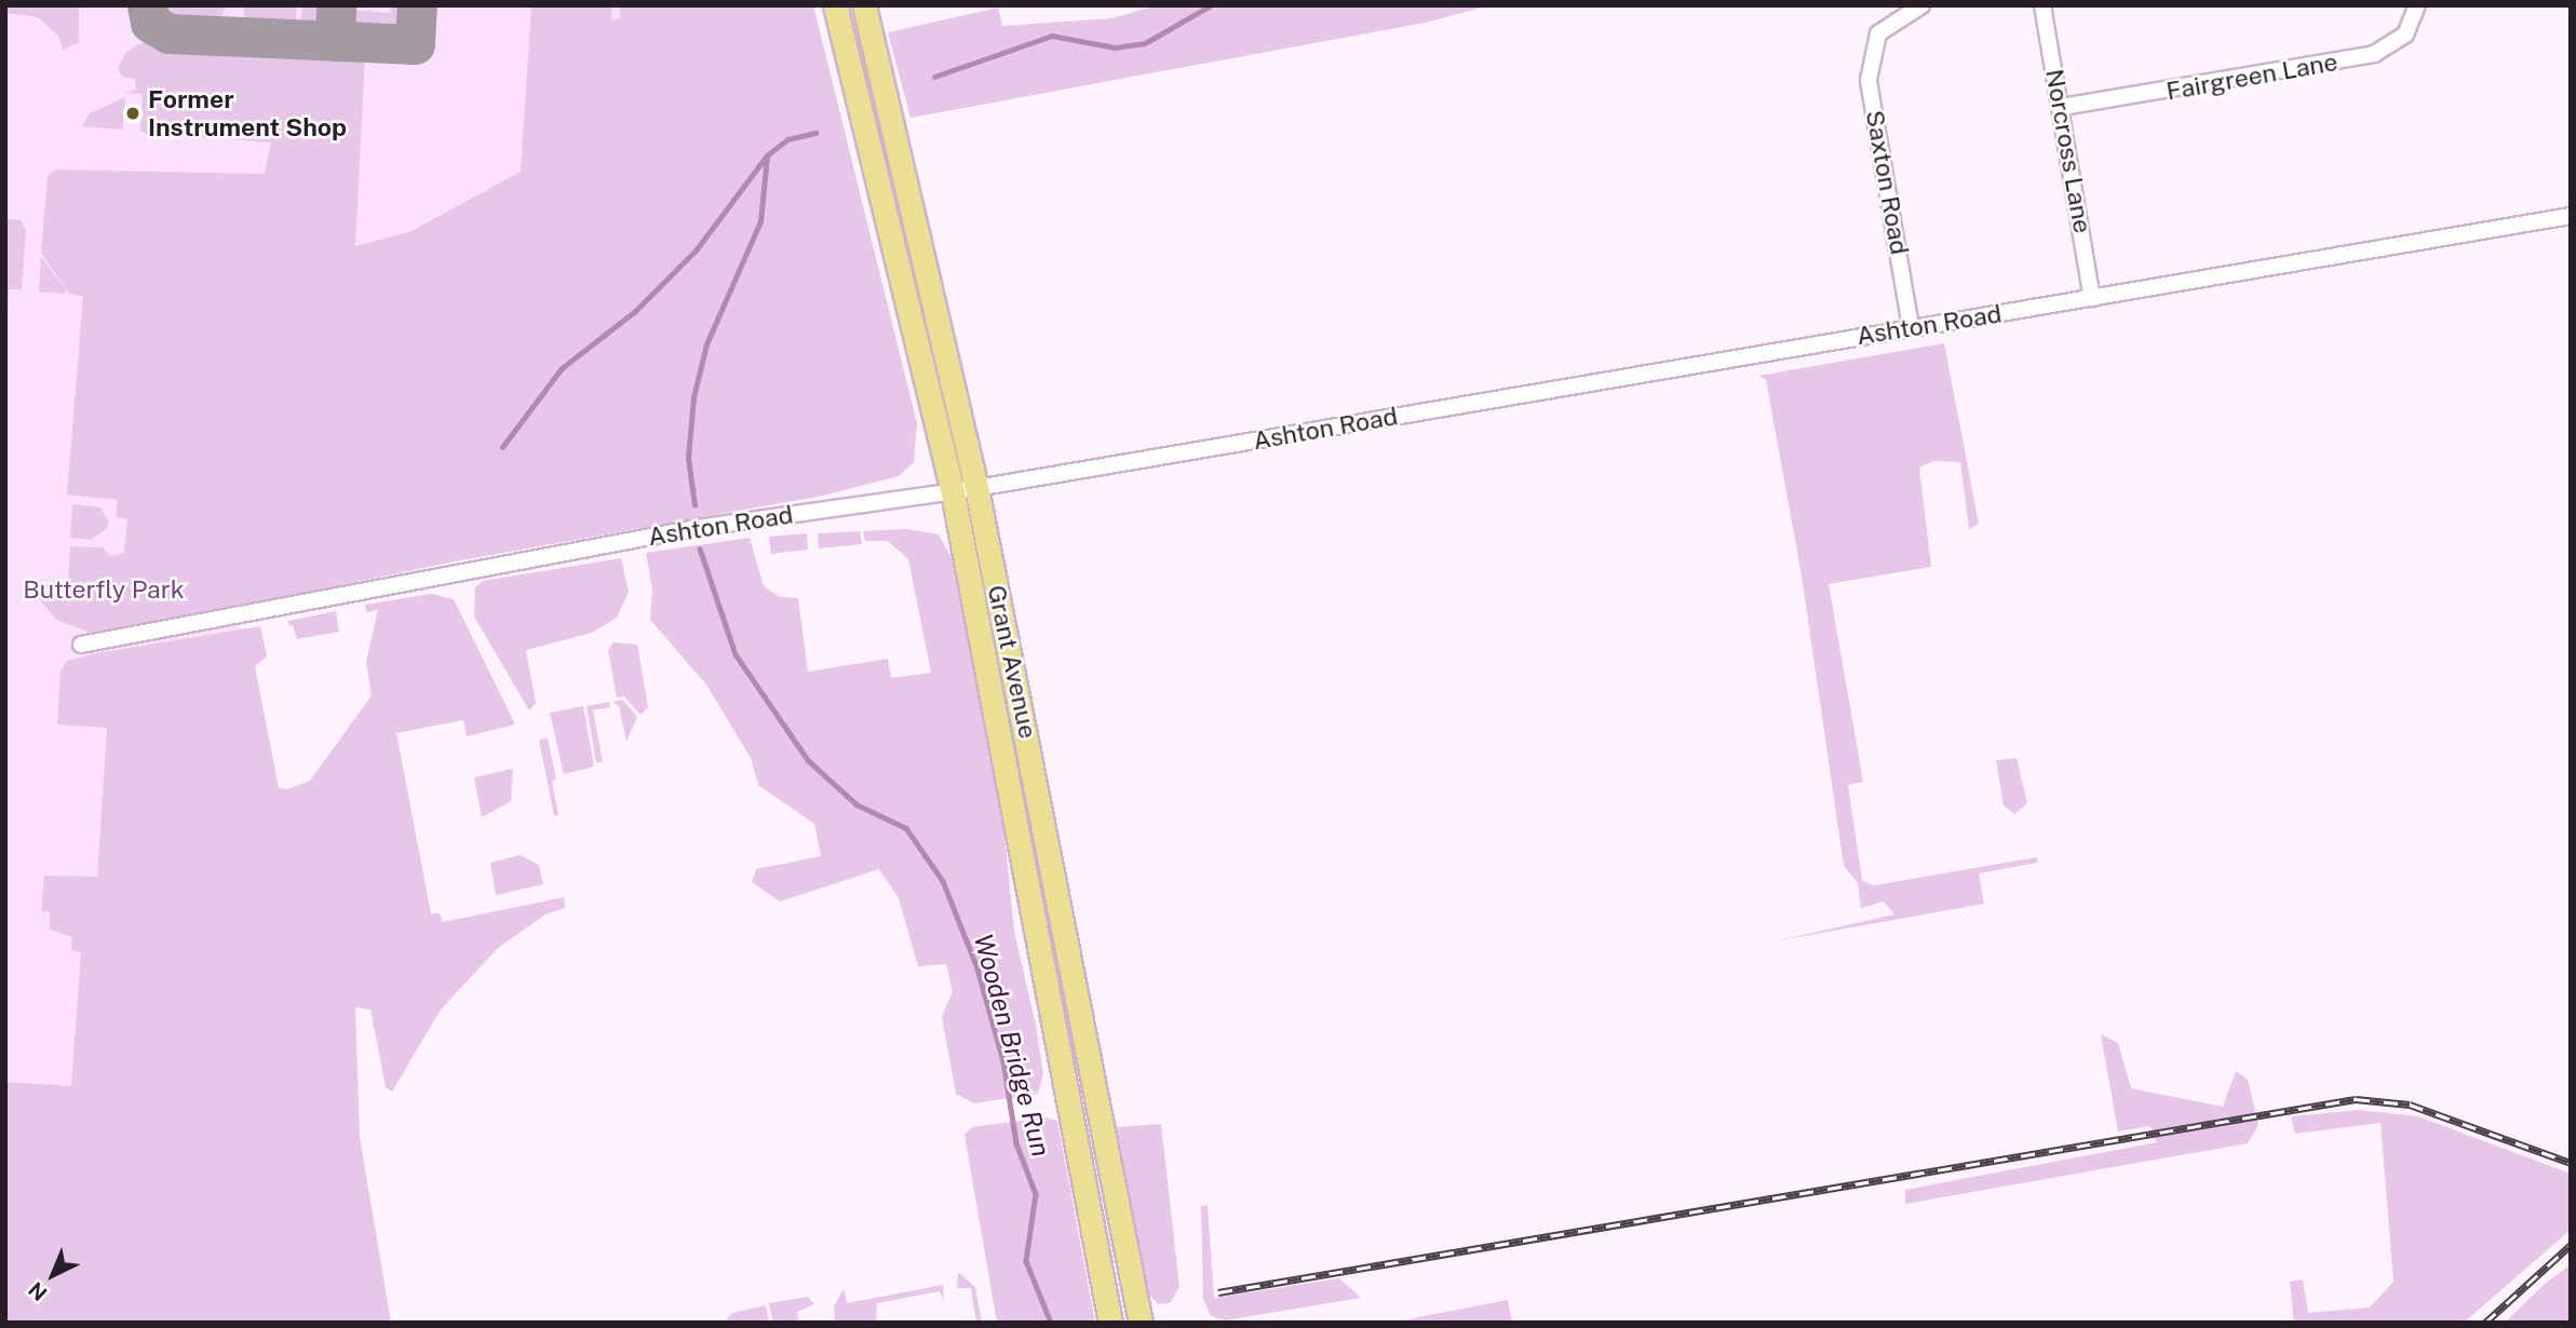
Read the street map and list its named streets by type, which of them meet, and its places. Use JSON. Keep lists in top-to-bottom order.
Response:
{
  "streets": {
    "main road": ["Grant Avenue"],
    "street": [
      "Fairgreen Lane",
      "Norcross Lane",
      "Saxton Road",
      "Ashton Road"
    ]
  },
  "crossings": [
    ["Fairgreen Lane", "Norcross Lane"],
    ["Norcross Lane", "Ashton Road"],
    ["Saxton Road", "Ashton Road"],
    ["Ashton Road", "Grant Avenue"]
  ],
  "water": ["Wooden Bridge Run"],
  "parks": ["Butterfly Park"],
  "places": ["Former Instrument Shop"],
  "north": "bottom left"
}
